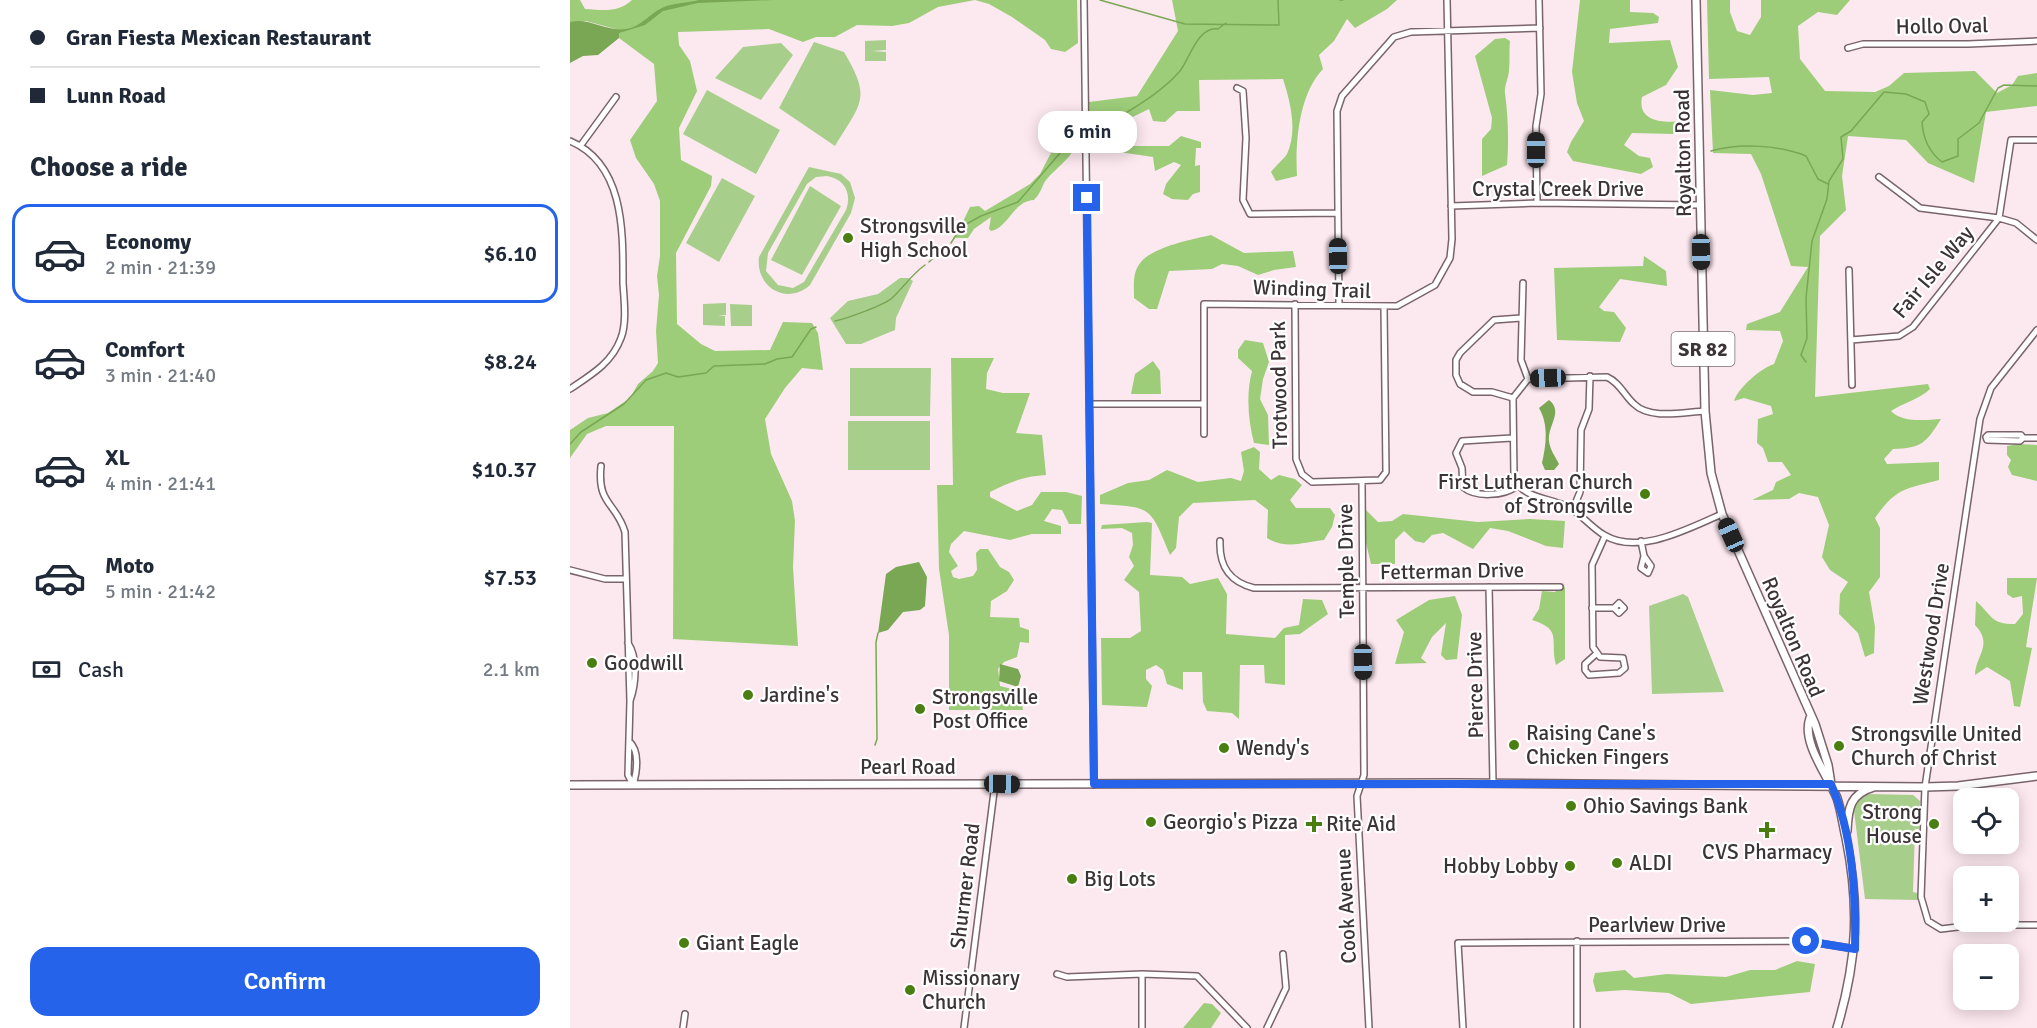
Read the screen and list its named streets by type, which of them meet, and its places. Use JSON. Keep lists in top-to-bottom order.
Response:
{
  "streets": {
    "main road": ["Royalton Road", "SR 82", "Pearl Road"],
    "street": [
      "Hollo Oval",
      "Crystal Creek Drive",
      "Fair Isle Way",
      "Winding Trail",
      "Trotwood Park",
      "Temple Drive",
      "Fetterman Drive",
      "Westwood Drive",
      "Pierce Drive",
      "Shurmer Road",
      "Cook Avenue",
      "Pearlview Drive"
    ]
  },
  "crossings": [
    ["Royalton Road", "Crystal Creek Drive"],
    ["Royalton Road", "Pearl Road"],
    ["Royalton Road", "Pearlview Drive"],
    ["Crystal Creek Drive", "Winding Trail"],
    ["Winding Trail", "Trotwood Park"],
    ["Trotwood Park", "Temple Drive"],
    ["Temple Drive", "Fetterman Drive"],
    ["Temple Drive", "Pearl Road"],
    ["Temple Drive", "Cook Avenue"],
    ["Fetterman Drive", "Pierce Drive"],
    ["Westwood Drive", "Pearl Road"],
    ["Pierce Drive", "Pearl Road"],
    ["Pearl Road", "Shurmer Road"],
    ["Pearl Road", "Cook Avenue"]
  ],
  "places": {
    "other": [
      "Strongsville High School",
      "First Lutheran Church of Strongsville",
      "Goodwill",
      "Jardine's",
      "Strongsville Post Office",
      "Raising Cane's Chicken Fingers",
      "Strongsville United Church of Christ",
      "Wendy's",
      "Ohio Savings Bank",
      "Georgio's Pizza",
      "Strong House",
      "ALDI",
      "Hobby Lobby",
      "Big Lots",
      "Giant Eagle",
      "Missionary Church"
    ],
    "health": ["Rite Aid", "CVS Pharmacy"]
  },
  "page": {
    "banner": ["Gran Fiesta Mexican Restaurant", "Lunn Road"],
    "bubble": "6 min",
    "heading": "Choose a ride",
    "list": [
      {
        "name": "Economy",
        "note": "2 min · 21:39",
        "value": "$6.10"
      },
      {
        "name": "Comfort",
        "note": "3 min · 21:40",
        "value": "$8.24"
      },
      {
        "name": "XL",
        "note": "4 min · 21:41",
        "value": "$10.37"
      },
      {
        "name": "Moto",
        "note": "5 min · 21:42",
        "value": "$7.53"
      }
    ],
    "pay": ["Cash", "2.1 km"],
    "map_buttons": ["+", "−"],
    "buttons": "Confirm"
  }
}
